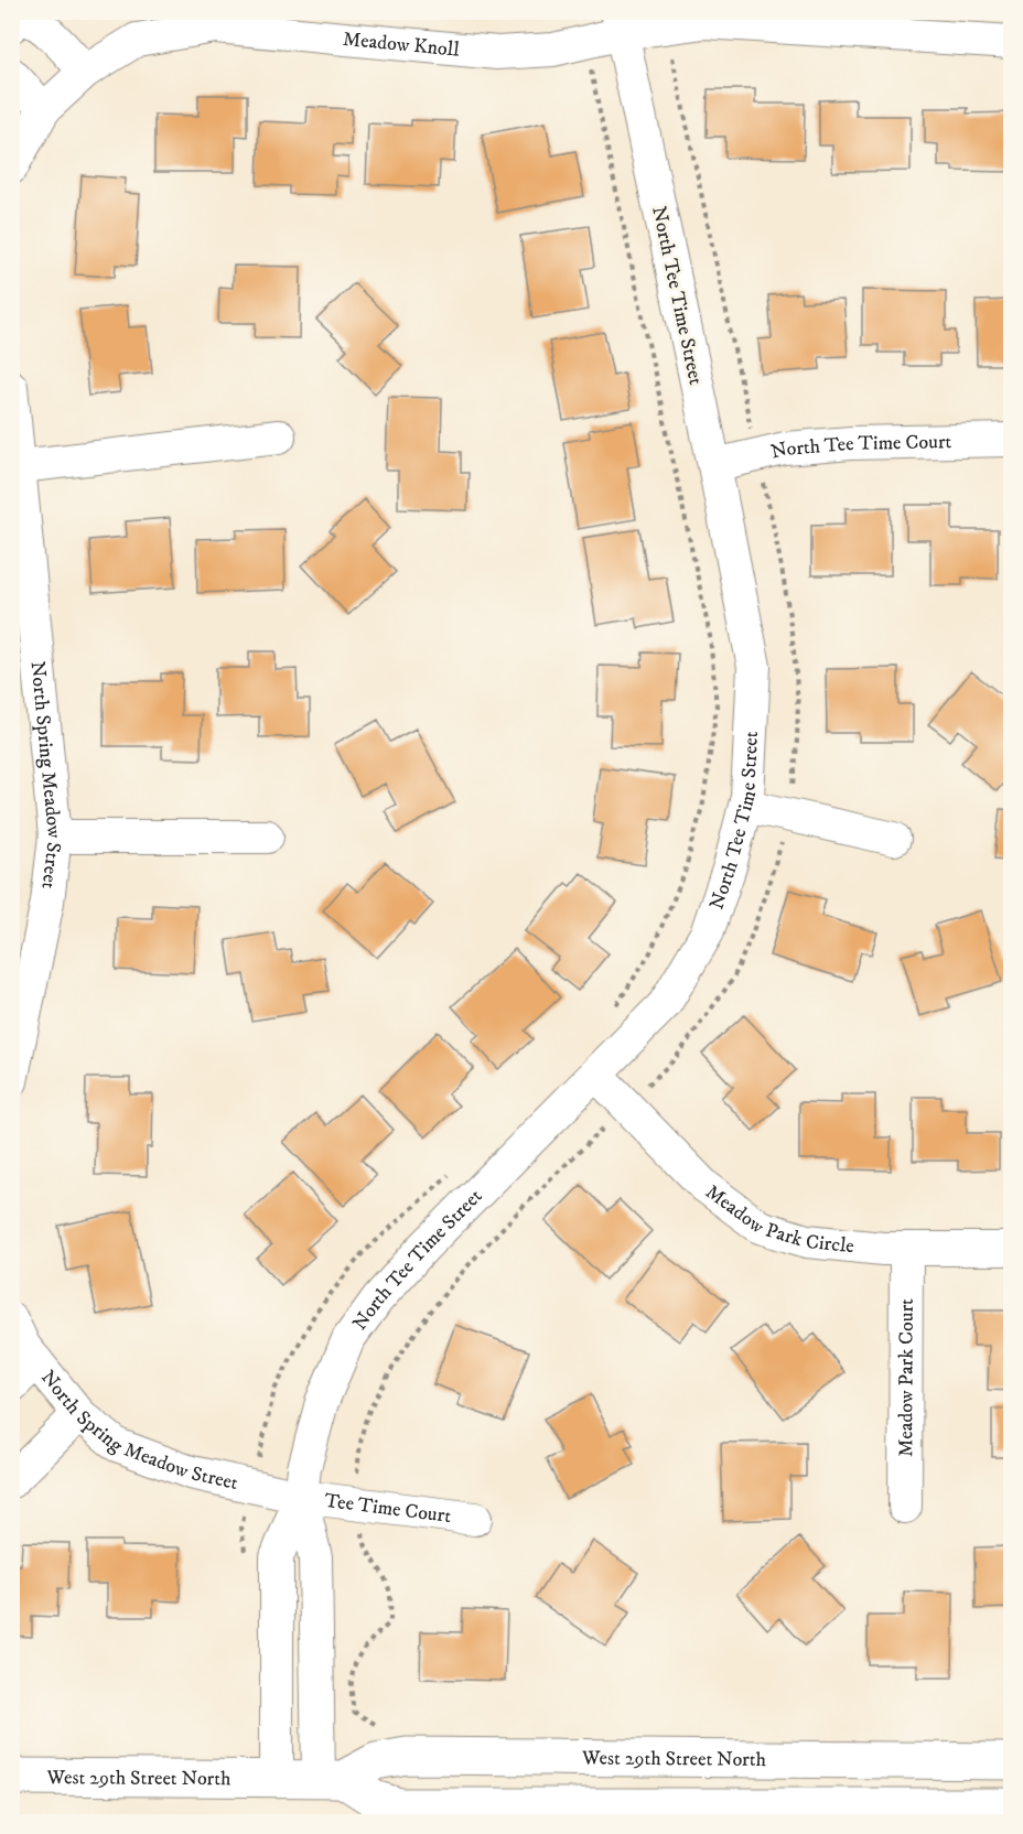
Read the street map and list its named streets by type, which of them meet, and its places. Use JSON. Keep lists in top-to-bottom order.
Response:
{
  "streets": {
    "main road": ["West 29th Street North"],
    "street": [
      "Meadow Knoll",
      "North Tee Time Street",
      "North Tee Time Court",
      "North Spring Meadow Street",
      "Meadow Park Circle",
      "Meadow Park Court",
      "Tee Time Court"
    ]
  },
  "crossings": [
    ["Meadow Knoll", "North Tee Time Street"],
    ["North Tee Time Street", "North Tee Time Court"],
    ["North Tee Time Street", "North Spring Meadow Street"],
    ["North Tee Time Street", "Meadow Park Circle"],
    ["North Tee Time Street", "Tee Time Court"],
    ["North Tee Time Street", "West 29th Street North"],
    ["North Spring Meadow Street", "Tee Time Court"],
    ["Meadow Park Circle", "Meadow Park Court"]
  ]
}
